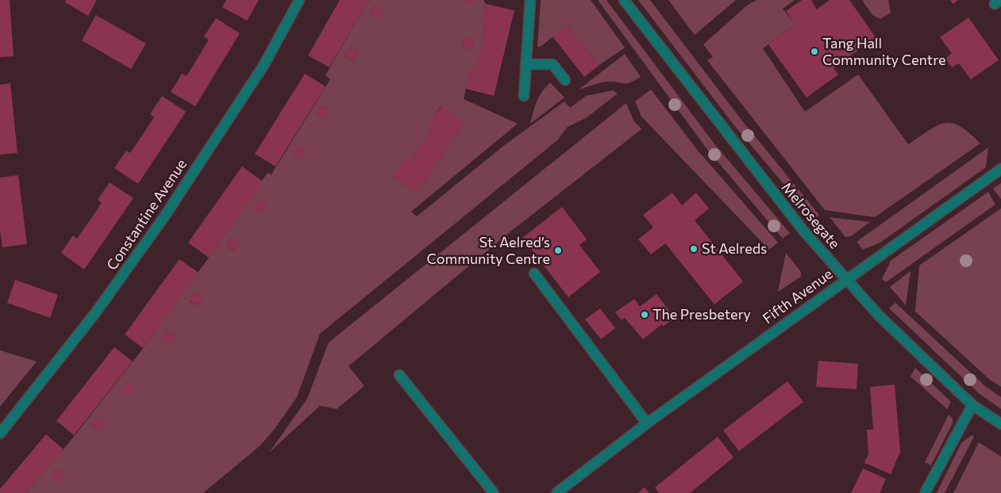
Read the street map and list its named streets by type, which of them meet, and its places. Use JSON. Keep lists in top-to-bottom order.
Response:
{
  "streets": {
    "street": ["Constantine Avenue", "Melrosegate", "Fifth Avenue"]
  },
  "crossings": [
    ["Melrosegate", "Fifth Avenue"]
  ],
  "places": [
    "Tang Hall Community Centre",
    "St Aelreds",
    "St. Aelred’s Community Centre",
    "The Presbetery"
  ]
}
